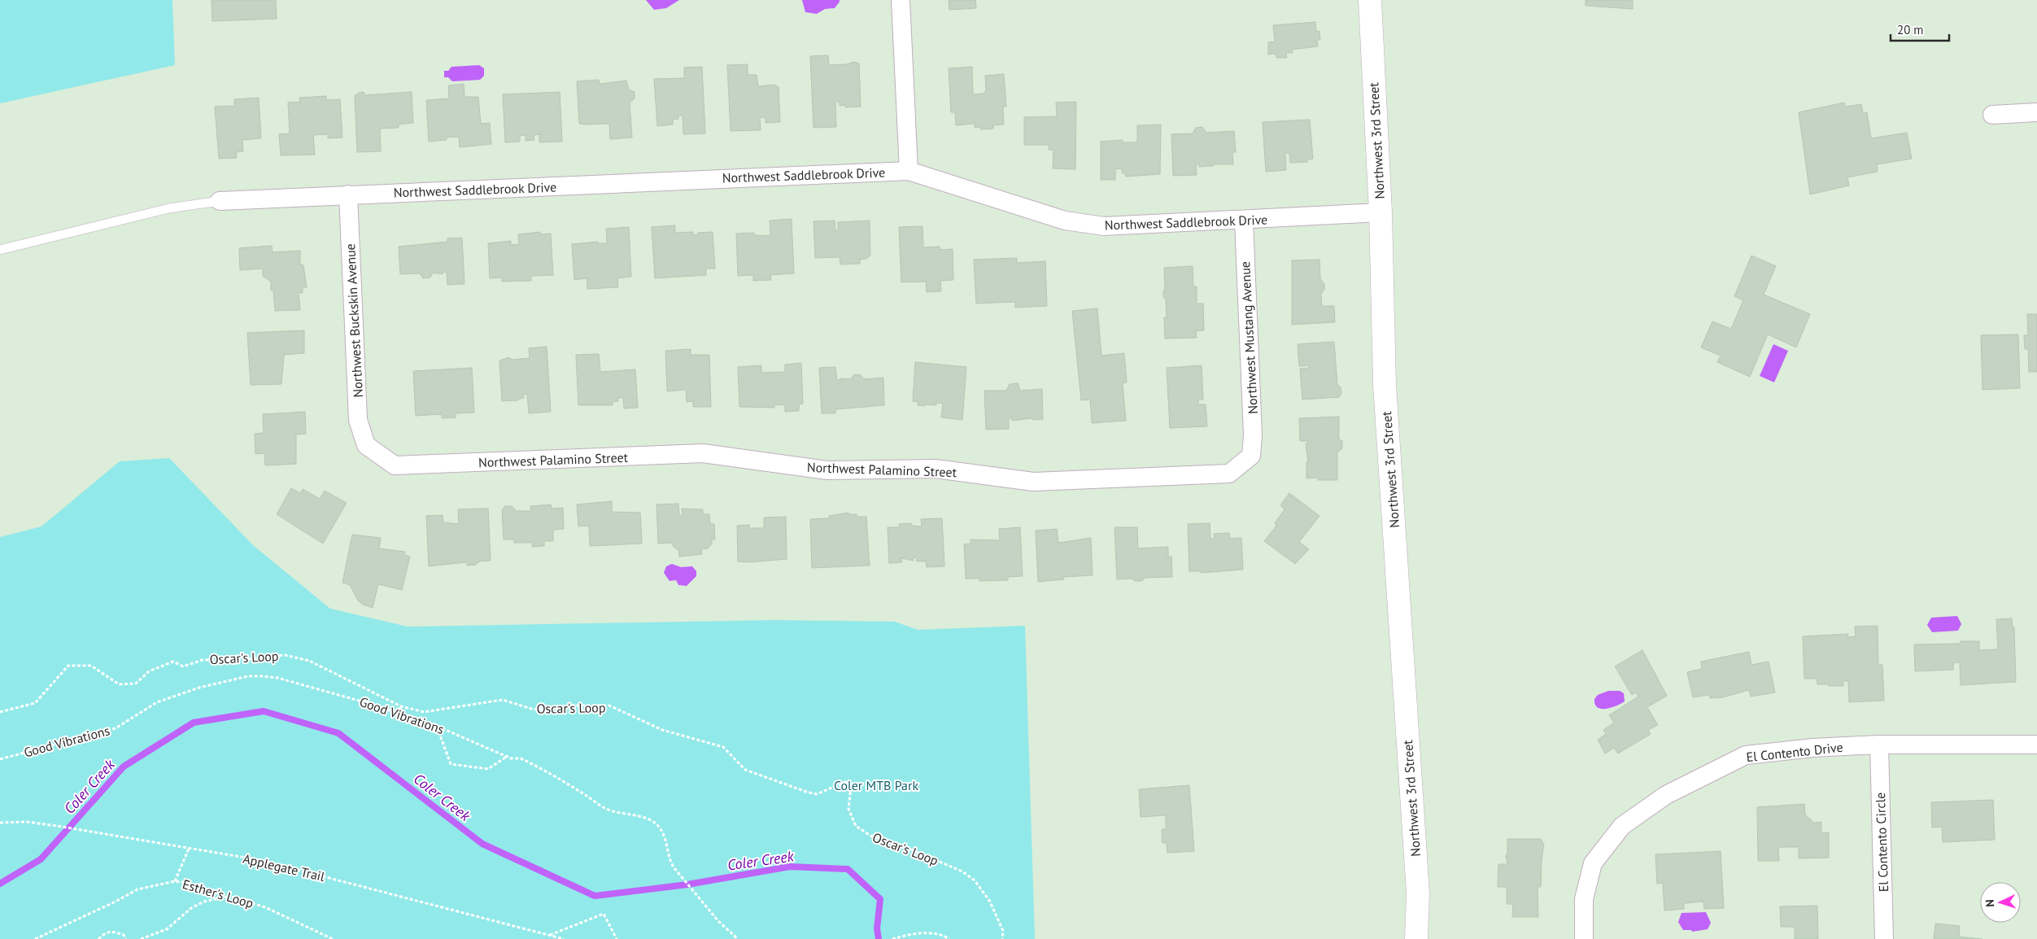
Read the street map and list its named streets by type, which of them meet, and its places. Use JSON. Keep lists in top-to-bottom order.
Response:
{
  "streets": {
    "street": [
      "Northwest 3rd Street",
      "Northwest Saddlebrook Drive",
      "Northwest Buckskin Avenue",
      "Northwest Mustang Avenue",
      "Northwest Palamino Street",
      "El Contento Drive",
      "El Contento Circle"
    ],
    "path": [
      "Oscar's Loop",
      "Good Vibrations",
      "Applegate Trail",
      "Esther's Loop"
    ]
  },
  "crossings": [
    ["Northwest 3rd Street", "Northwest Saddlebrook Drive"],
    ["Northwest Saddlebrook Drive", "Northwest Buckskin Avenue"],
    ["Northwest Saddlebrook Drive", "Northwest Mustang Avenue"],
    ["Northwest Buckskin Avenue", "Northwest Palamino Street"],
    ["Northwest Mustang Avenue", "Northwest Palamino Street"],
    ["El Contento Drive", "El Contento Circle"]
  ],
  "water": ["Coler Creek"],
  "parks": ["Coler MTB Park"],
  "scale_bar": "20 m",
  "north": "left"
}
